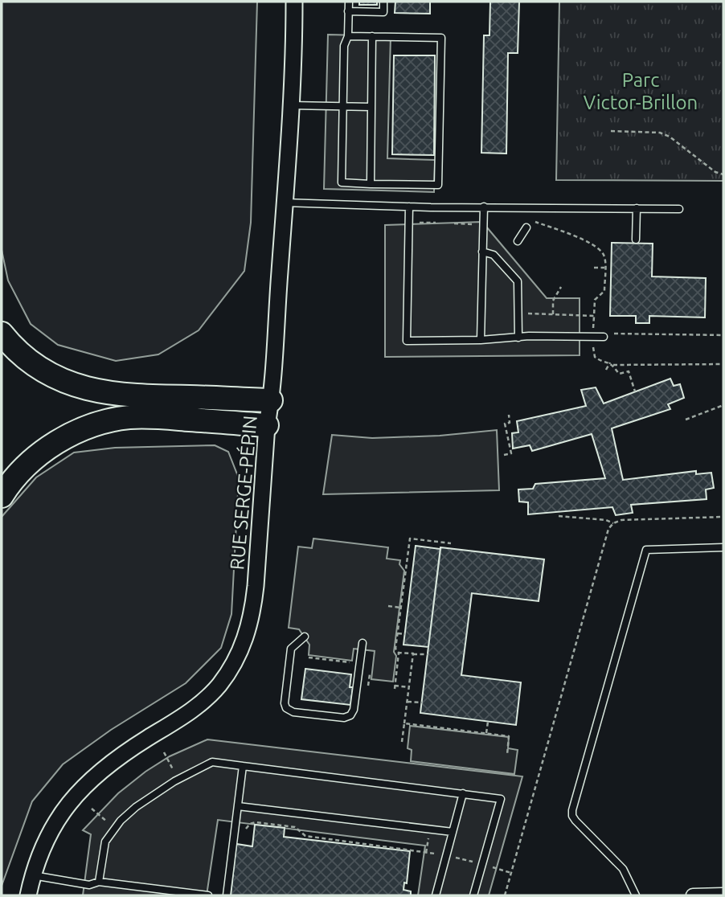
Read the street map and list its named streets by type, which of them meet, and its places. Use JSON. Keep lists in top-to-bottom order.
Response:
{
  "streets": {
    "street": ["RUE SERGE-PÉPIN"]
  },
  "parks": ["Parc Victor-Brillon"]
}
